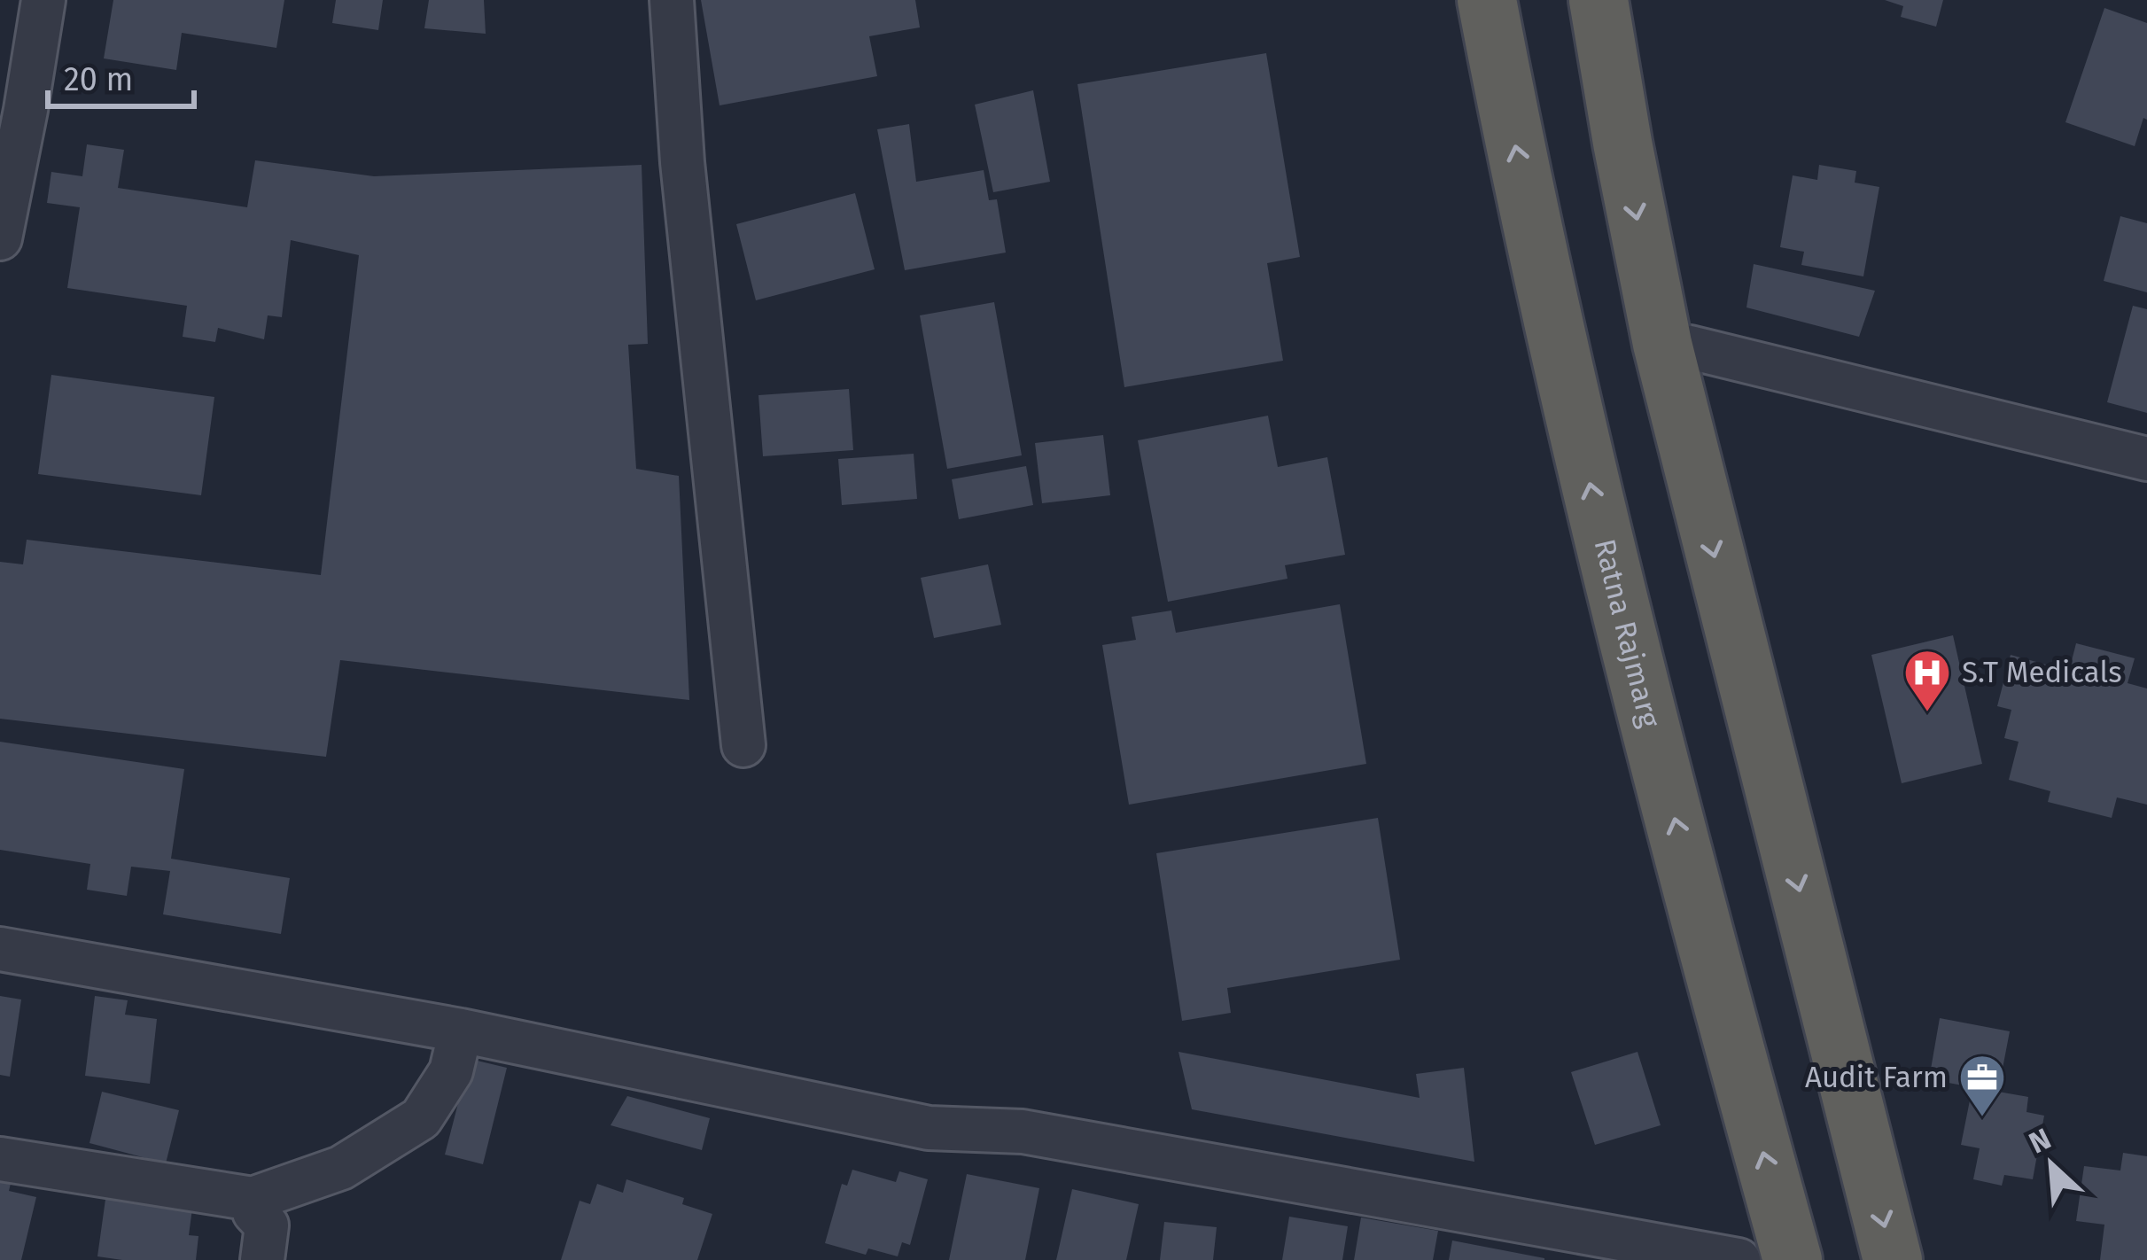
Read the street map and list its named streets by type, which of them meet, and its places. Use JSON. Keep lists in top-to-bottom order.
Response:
{
  "streets": {
    "highway": ["Ratna Rajmarg"]
  },
  "places": {
    "hospital": ["S.T Medicals"],
    "office": ["Audit Farm"]
  },
  "scale_bar": "20 m",
  "north": "top left"
}
